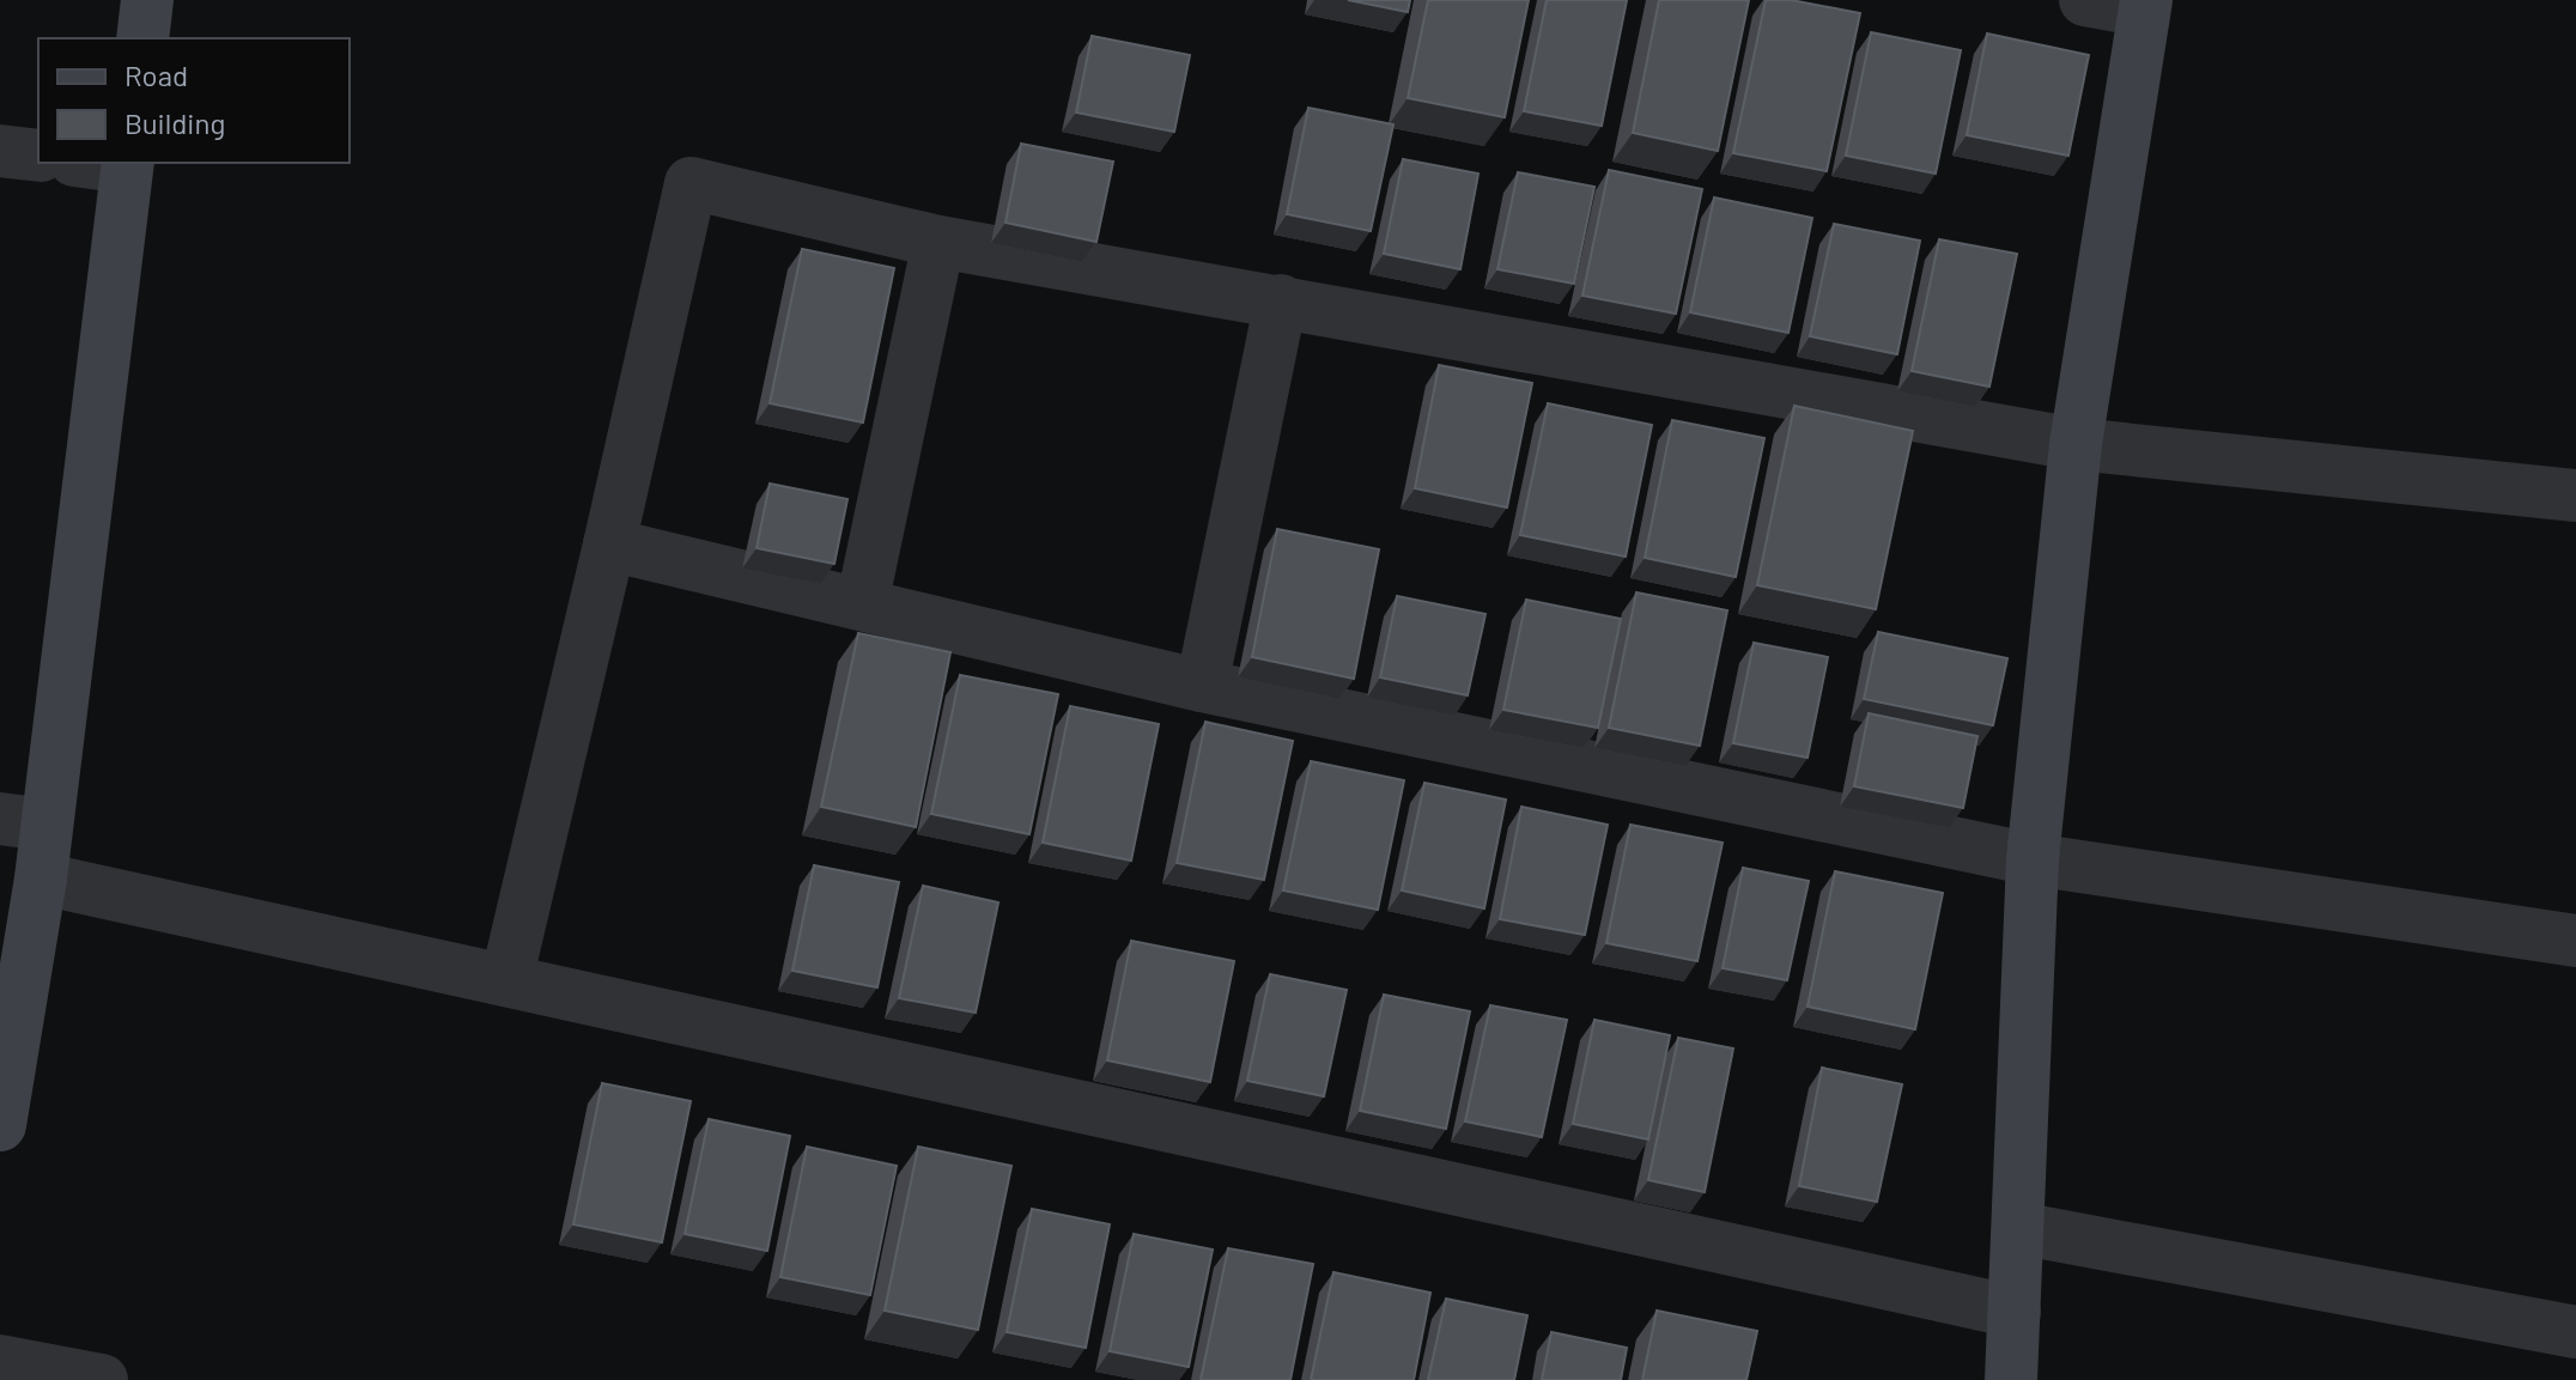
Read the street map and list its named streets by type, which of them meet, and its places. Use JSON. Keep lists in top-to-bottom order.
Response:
{
  "legend": ["Road", "Building"]
}
